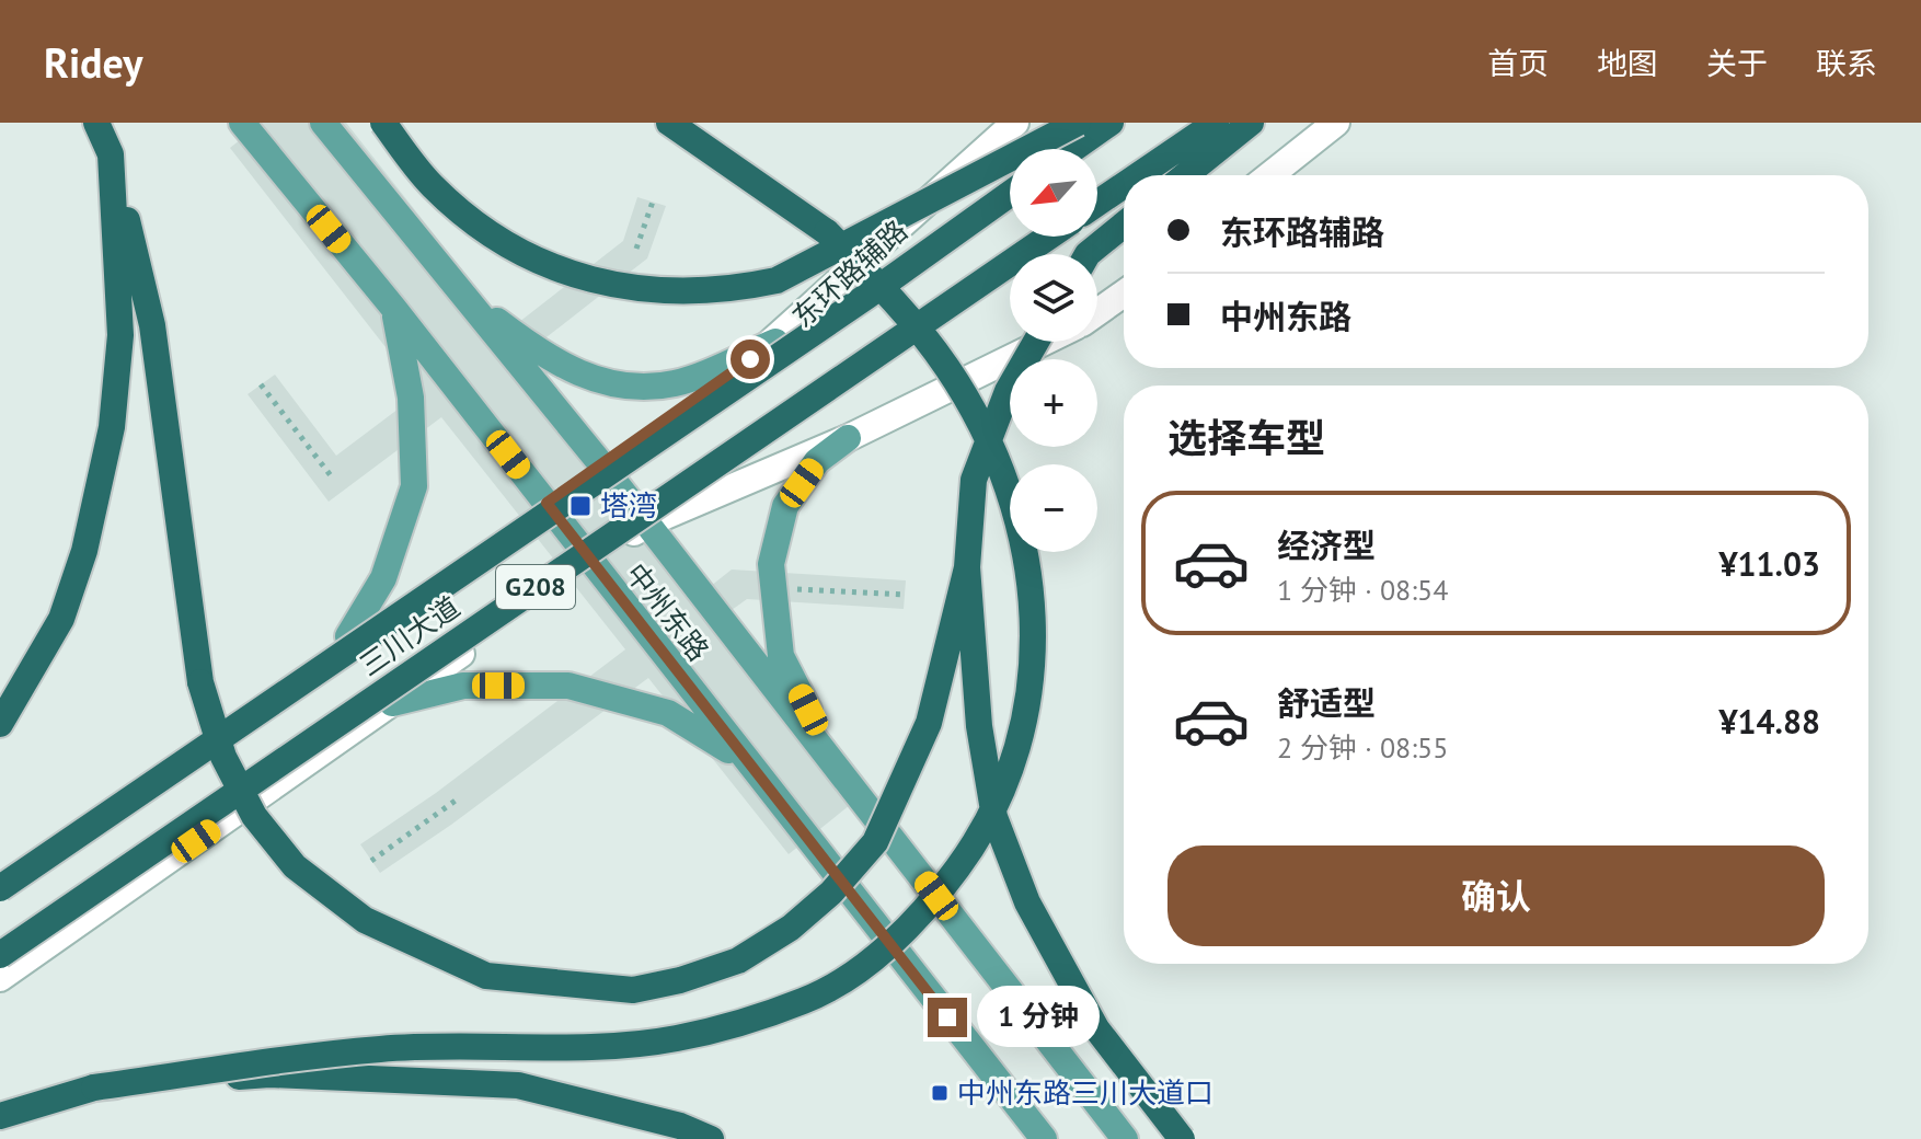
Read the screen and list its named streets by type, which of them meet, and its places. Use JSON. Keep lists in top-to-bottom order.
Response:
{
  "streets": {
    "highway": ["G208", "三川大道"],
    "main road": ["东环路辅路", "中州东路"]
  },
  "crossings": [
    ["东环路辅路", "中州东路"]
  ],
  "places": {
    "transit": ["塔湾", "中州东路三川大道口"]
  },
  "north": "bottom left",
  "page": {
    "header": "Ridey",
    "nav": [
      "首页",
      "地图",
      "关于",
      "联系"
    ],
    "map_buttons": ["+", "−"],
    "banner": ["东环路辅路", "中州东路"],
    "heading": "选择车型",
    "list": [
      {
        "name": "经济型",
        "note": "1 分钟 · 08:54",
        "value": "¥11.03"
      },
      {
        "name": "舒适型",
        "note": "2 分钟 · 08:55",
        "value": "¥14.88"
      }
    ],
    "buttons": "确认",
    "bubble": "1 分钟"
  }
}
